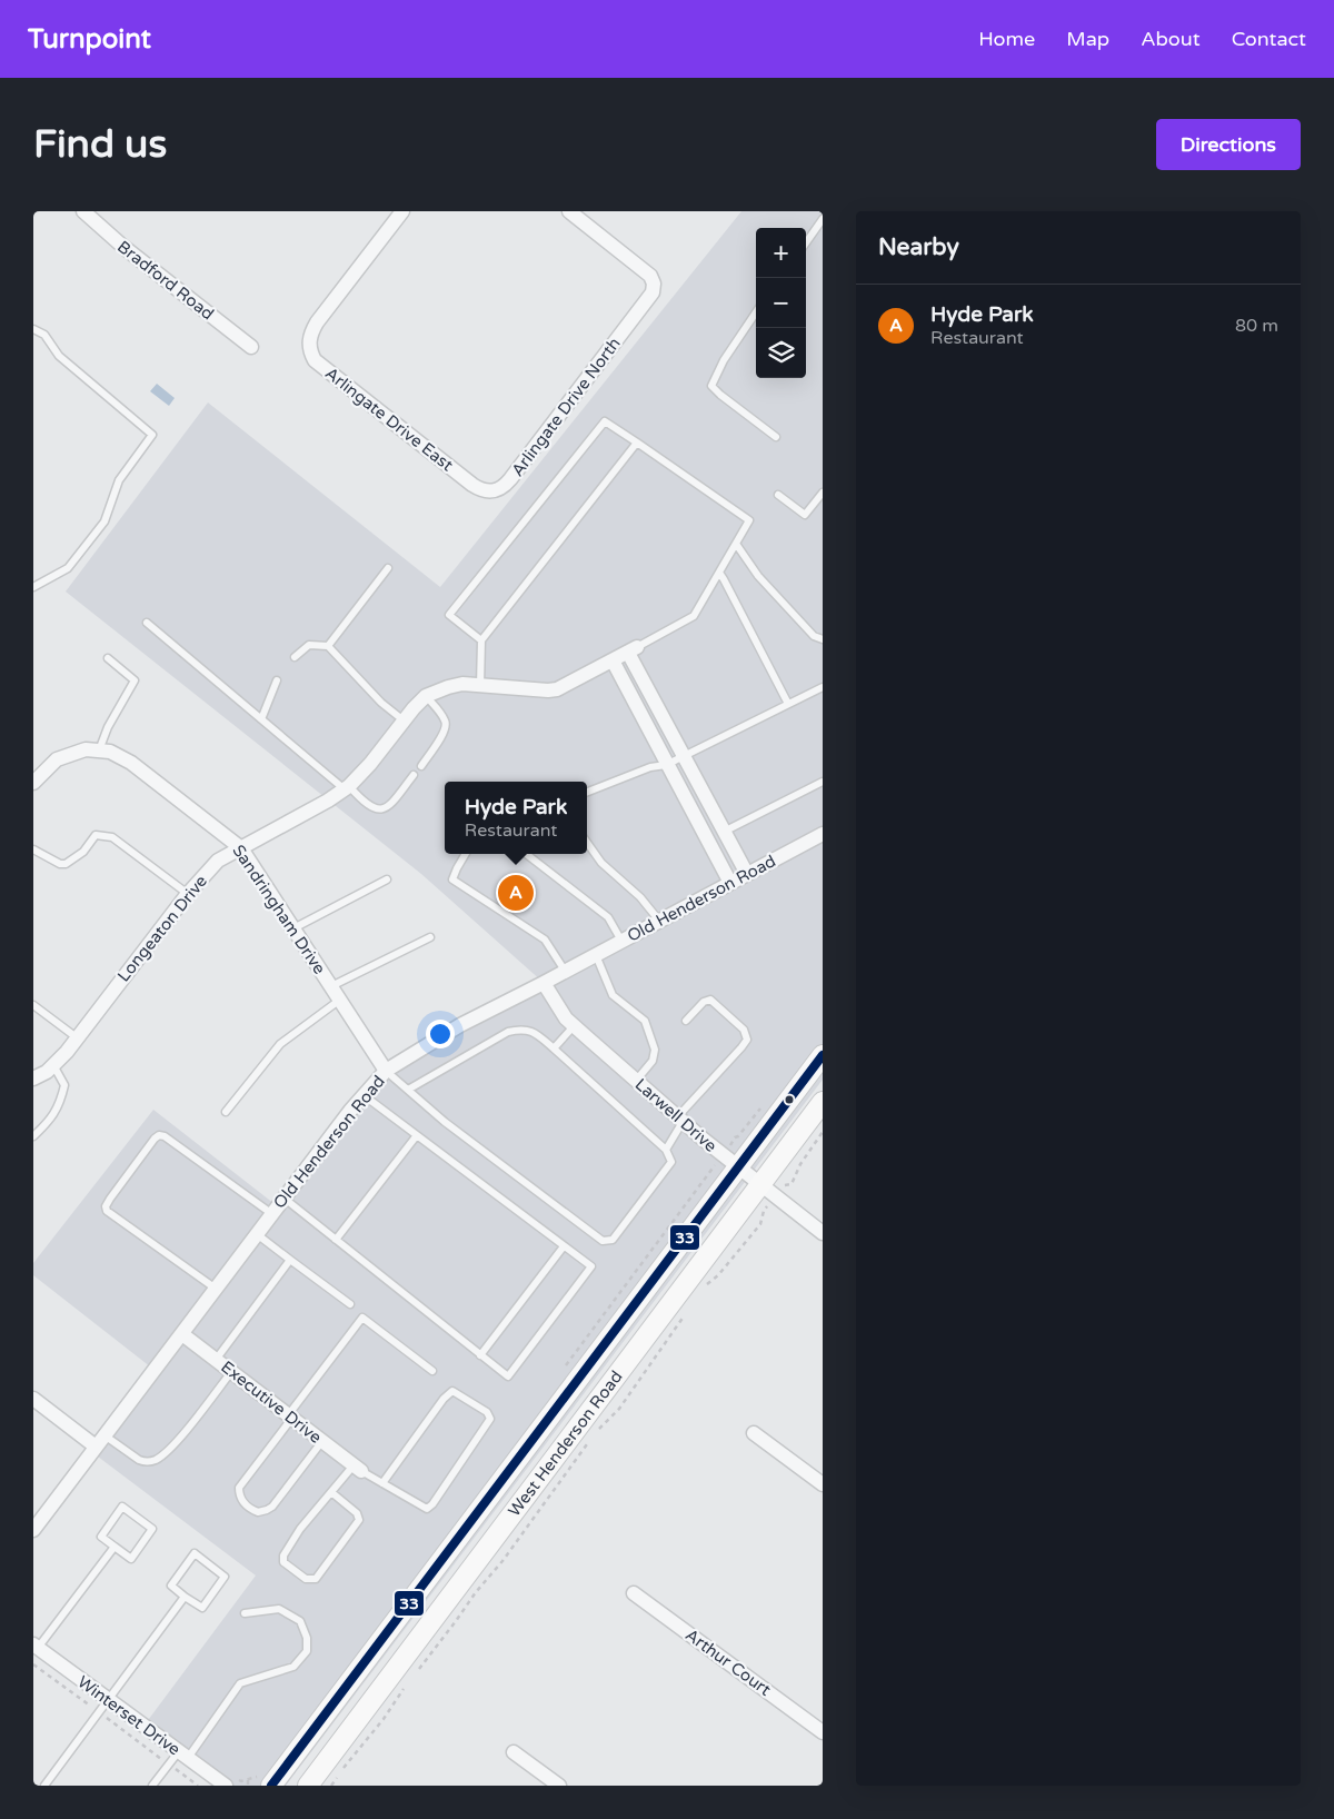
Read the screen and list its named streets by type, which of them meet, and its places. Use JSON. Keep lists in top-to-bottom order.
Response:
{
  "streets": {
    "main road": ["West Henderson Road"],
    "street": [
      "Bradford Road",
      "Arlingate Drive North",
      "Arlingate Drive East",
      "Old Henderson Road",
      "Sandringham Drive",
      "Longeaton Drive",
      "Larwell Drive",
      "Executive Drive",
      "Arthur Court",
      "Winterset Drive"
    ]
  },
  "crossings": [
    ["Arlingate Drive North", "Arlingate Drive East"],
    ["Old Henderson Road", "Sandringham Drive"],
    ["Old Henderson Road", "Larwell Drive"],
    ["Old Henderson Road", "Executive Drive"],
    ["Sandringham Drive", "Longeaton Drive"],
    ["Larwell Drive", "West Henderson Road"]
  ],
  "lines": ["transit line 33"],
  "page": {
    "header": "Turnpoint",
    "nav": [
      "Home",
      "Map",
      "About",
      "Contact"
    ],
    "buttons": "Directions",
    "title": "Find us",
    "heading": "Nearby",
    "map_buttons": ["+", "−"],
    "list": [
      {
        "mark": "A",
        "name": "Hyde Park",
        "note": "Restaurant",
        "value": "80 m"
      }
    ],
    "popup": ["Hyde Park", "Restaurant"],
    "pins": "A"
  }
}
